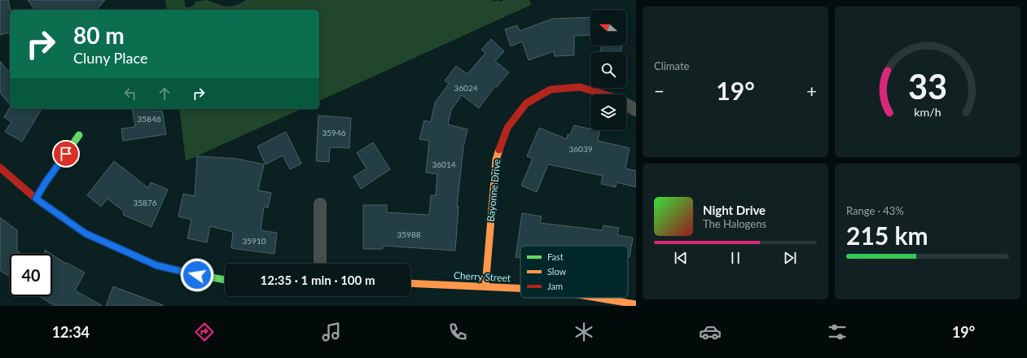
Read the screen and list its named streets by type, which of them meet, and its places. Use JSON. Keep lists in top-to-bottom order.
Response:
{
  "streets": {
    "street": ["Bayonne Drive", "Cherry Street"]
  },
  "crossings": [
    ["Bayonne Drive", "Cherry Street"]
  ],
  "house_numbers": [
    "36024",
    "35846",
    "35946",
    "36039",
    "36014",
    "35876",
    "35988",
    "35910"
  ],
  "legend": ["Fast", "Slow", "Jam"],
  "north": "left",
  "page": {
    "tile": [
      "Climate",
      ["Range · 43%", "215 km"]
    ],
    "turn": ["80 m", "Cluny Place"],
    "heat": ["−", "19°", "+"],
    "song": ["Night Drive", "The Halogens"],
    "limit": "40",
    "trip": "12:35 · 1 min · 100 m",
    "tabs": ["12:34", "19°"],
    "gauge": ["33", "km/h"]
  }
}
